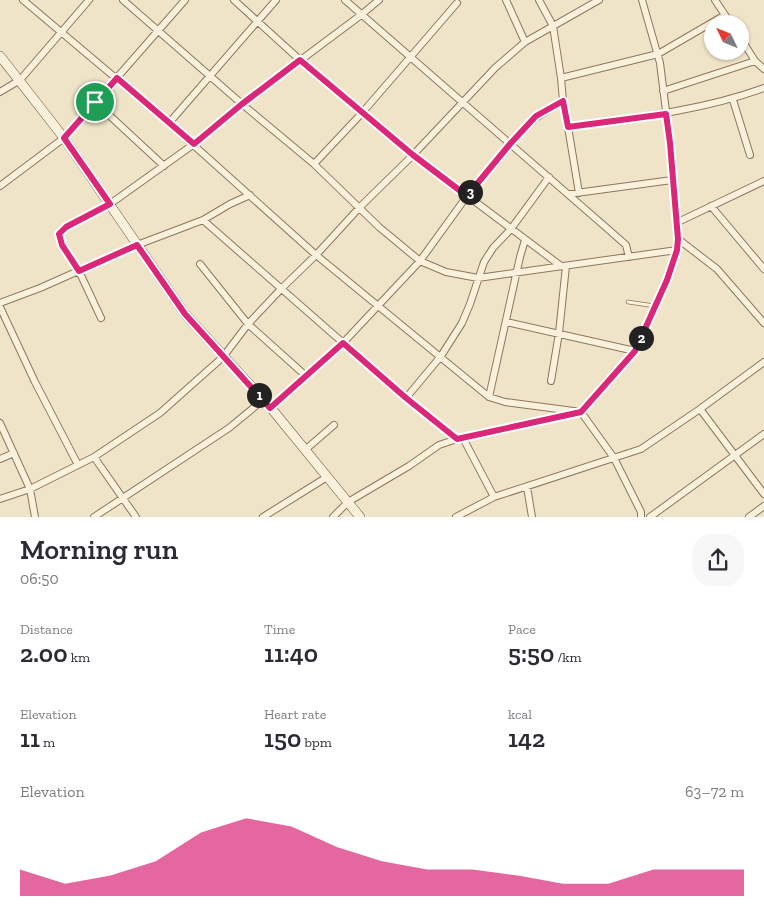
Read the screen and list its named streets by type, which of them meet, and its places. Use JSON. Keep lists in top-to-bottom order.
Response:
{
  "north": "top left",
  "page": {
    "pins": ["3", "2", "1"],
    "heading": ["Morning run", "06:50"],
    "stats": [
      ["Distance", "2.00 km"],
      ["Time", "11:40"],
      ["Pace", "5:50 /km"],
      ["Elevation", "11 m"],
      ["Heart rate", "150 bpm"],
      ["kcal", "142"]
    ],
    "chart": ["Elevation", "63–72 m"]
  }
}
